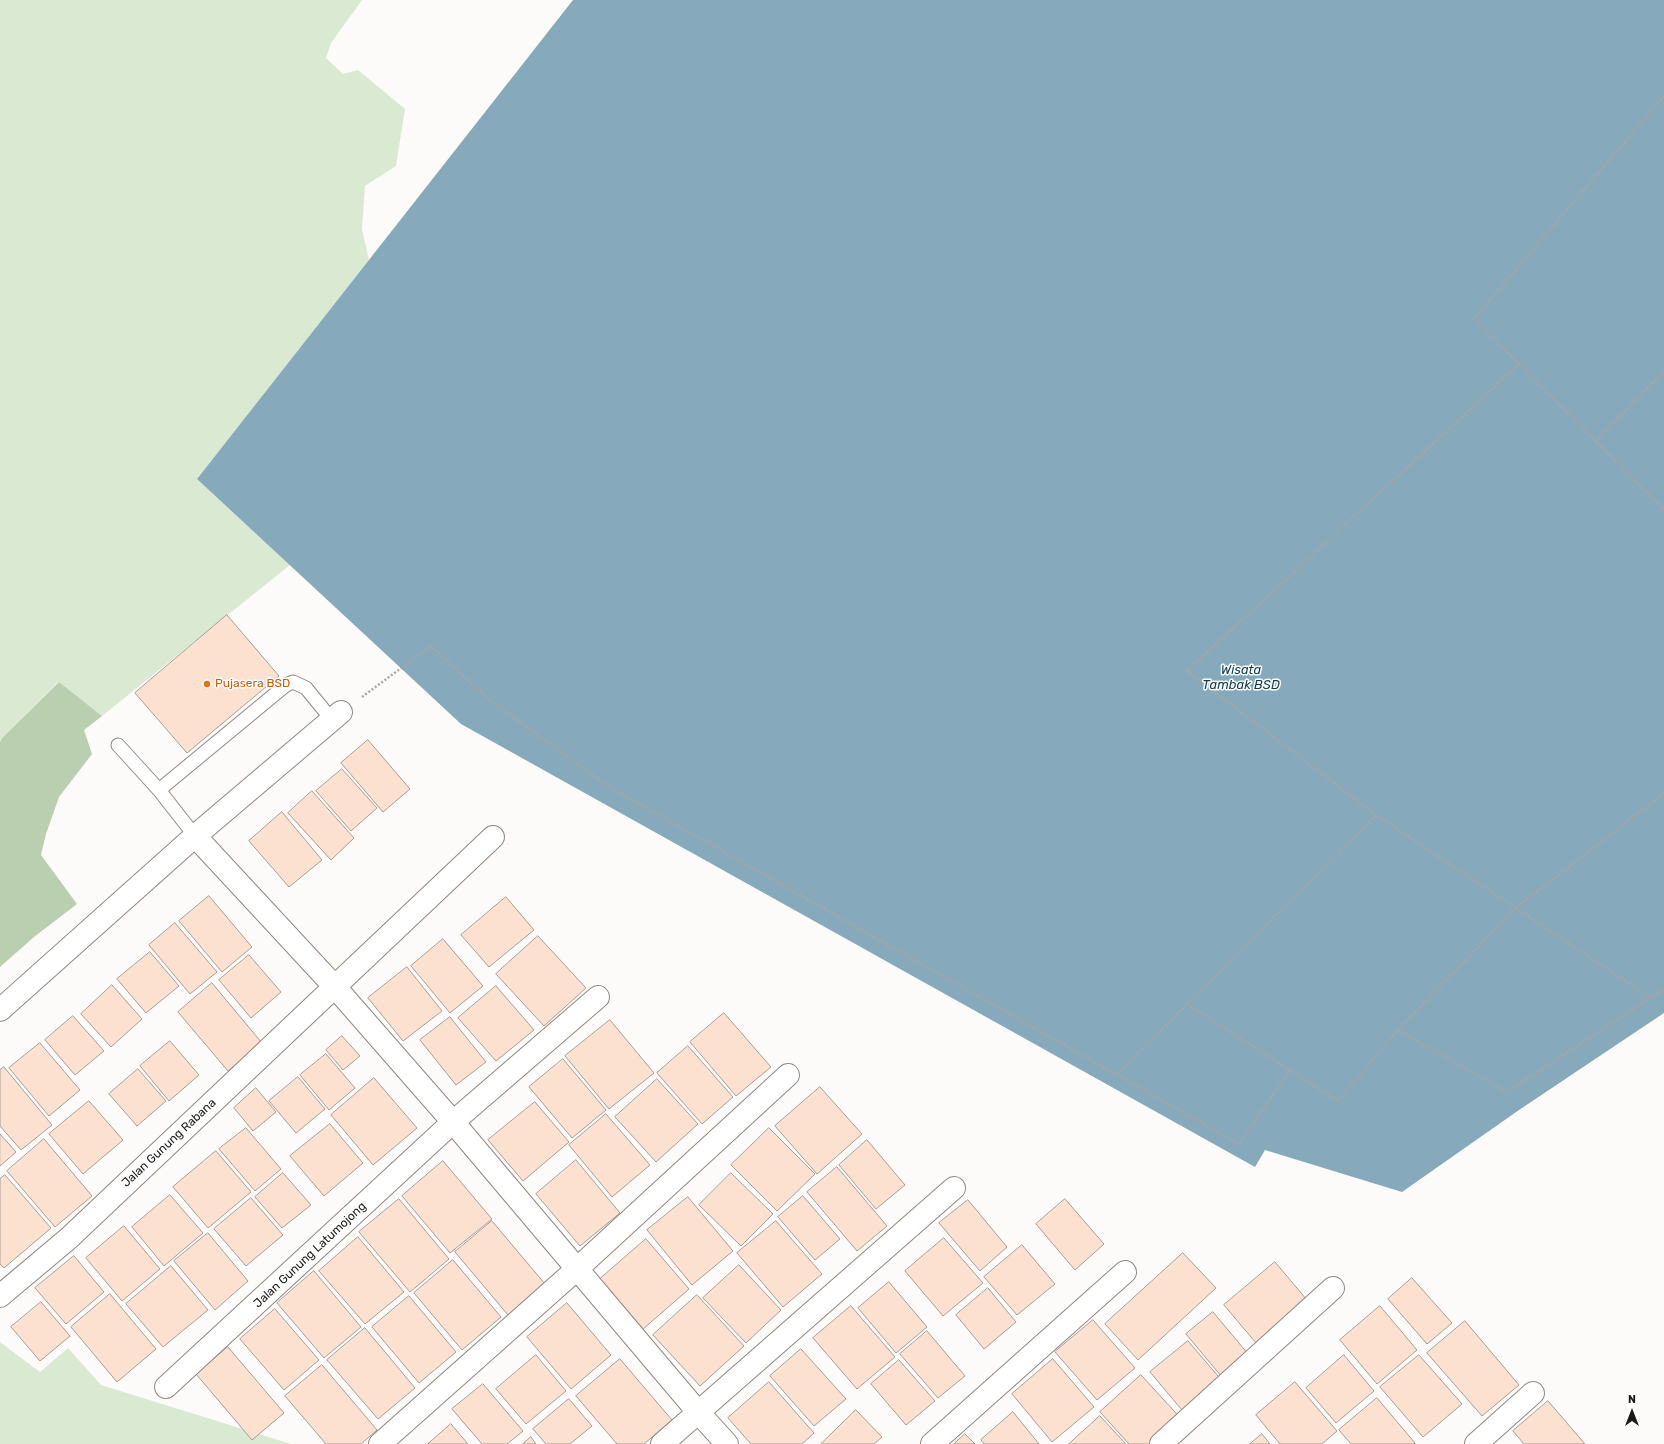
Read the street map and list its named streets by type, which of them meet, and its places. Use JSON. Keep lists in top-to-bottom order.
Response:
{
  "streets": {
    "street": ["Jalan Gunung Rabana", "Jalan Gunung Latumojong"]
  },
  "water": ["Wisata Tambak BSD"],
  "places": ["Pujasera BSD"],
  "north": "top"
}
